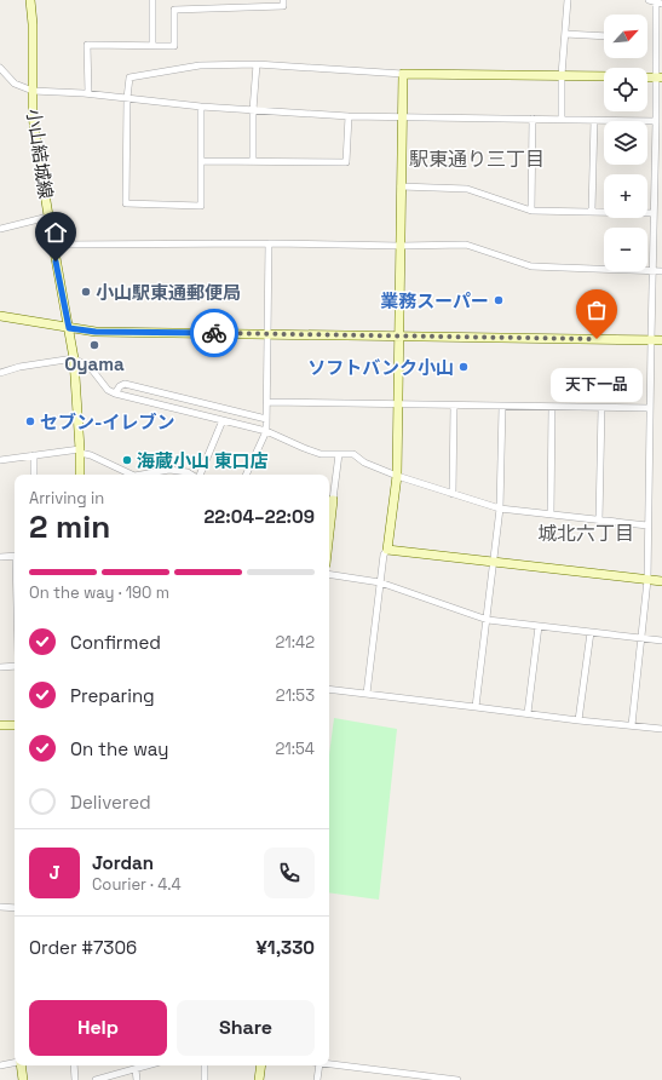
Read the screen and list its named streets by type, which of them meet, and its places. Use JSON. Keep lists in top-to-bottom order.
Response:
{
  "streets": {
    "main road": ["小山結城線"]
  },
  "districts": ["駅東通り三丁目", "城北六丁目"],
  "places": [
    "小山駅東通郵便局",
    "業務スーパー",
    "天下一品",
    "Oyama",
    "ソフトバンク小山",
    "セブン-イレブン",
    "海蔵小山 東口店"
  ],
  "north": "top right",
  "page": {
    "map_buttons": ["+", "−"],
    "bubble": "天下一品",
    "heading": ["2 min", "Arriving in", "22:04–22:09"],
    "panel": [
      "Jordan",
      "Courier · 4.4",
      "Order #7306",
      "¥1,330"
    ],
    "bar": "On the way · 190 m",
    "list": [
      ["Confirmed", "21:42"],
      ["Preparing", "21:53"],
      ["On the way", "21:54"],
      "Delivered"
    ],
    "round": "J",
    "buttons": ["Help", "Share"]
  }
}
